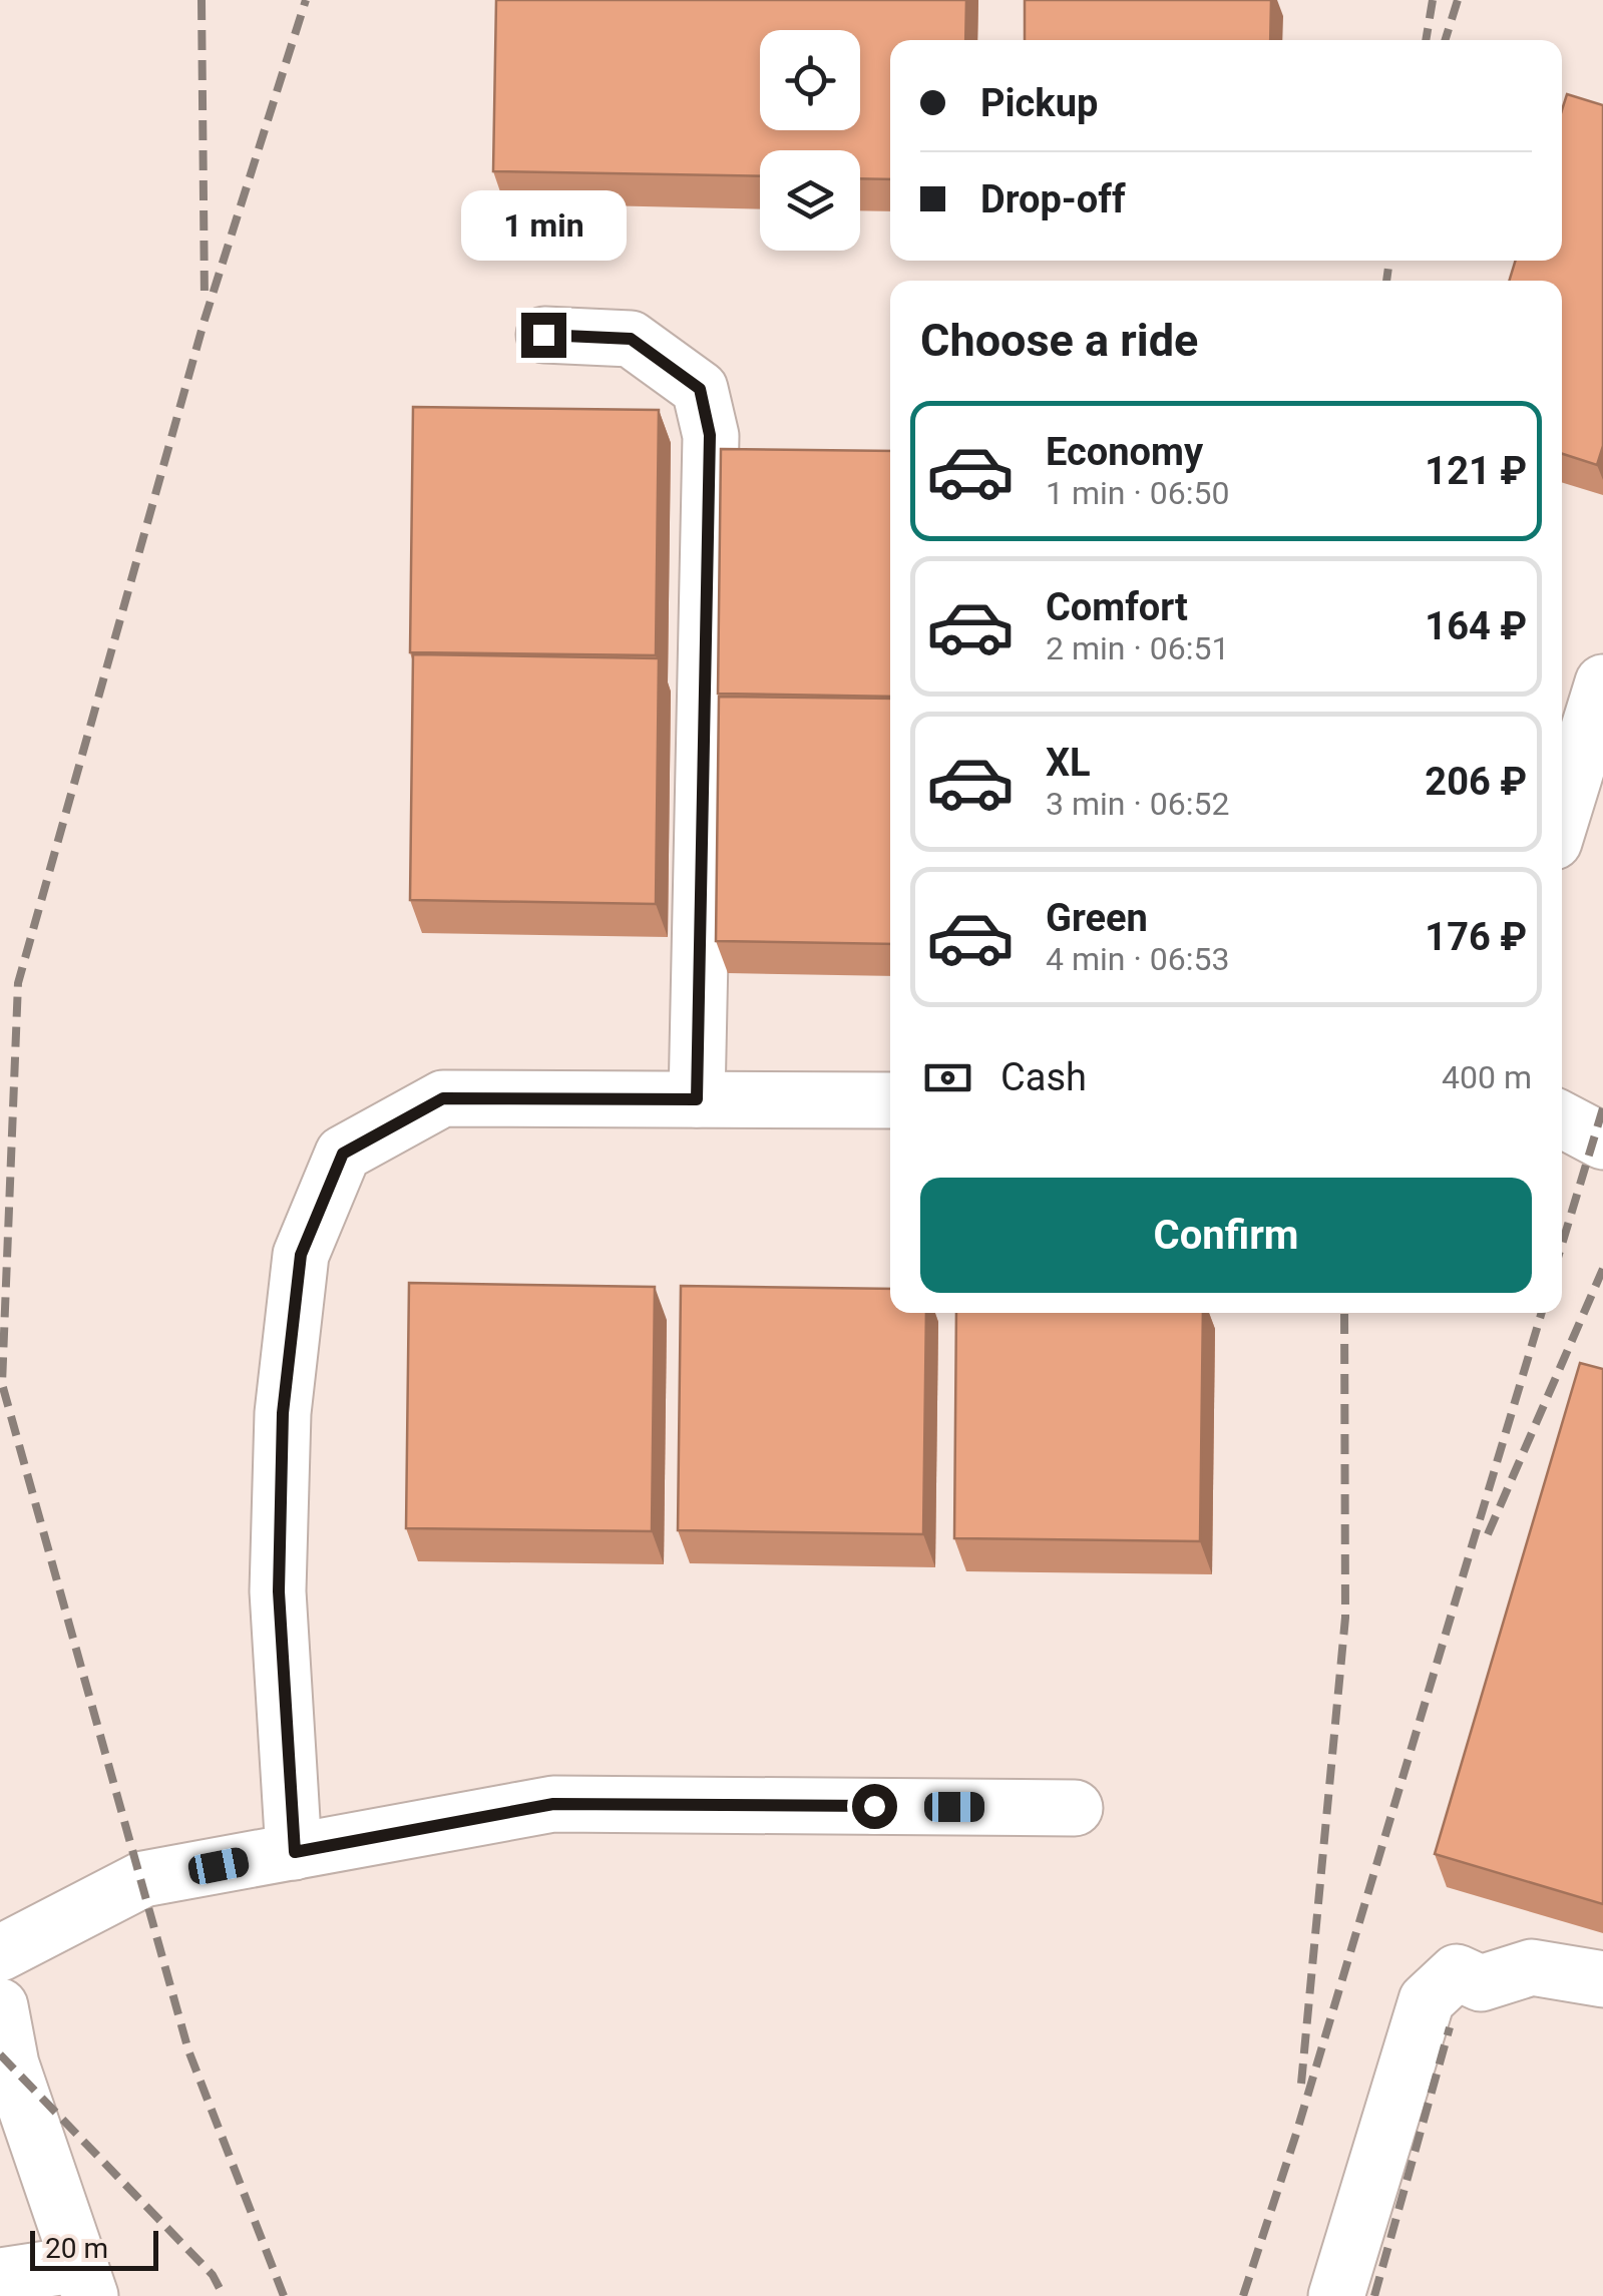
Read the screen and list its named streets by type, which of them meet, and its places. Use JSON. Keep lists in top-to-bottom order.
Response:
{
  "scale_bar": "20 m",
  "page": {
    "banner": ["Pickup", "Drop-off"],
    "bubble": "1 min",
    "heading": "Choose a ride",
    "list": [
      {
        "name": "Economy",
        "note": "1 min · 06:50",
        "value": "121 ₽"
      },
      {
        "name": "Comfort",
        "note": "2 min · 06:51",
        "value": "164 ₽"
      },
      {
        "name": "XL",
        "note": "3 min · 06:52",
        "value": "206 ₽"
      },
      {
        "name": "Green",
        "note": "4 min · 06:53",
        "value": "176 ₽"
      }
    ],
    "pay": ["Cash", "400 m"],
    "buttons": "Confirm",
    "scale": "20 m"
  }
}
